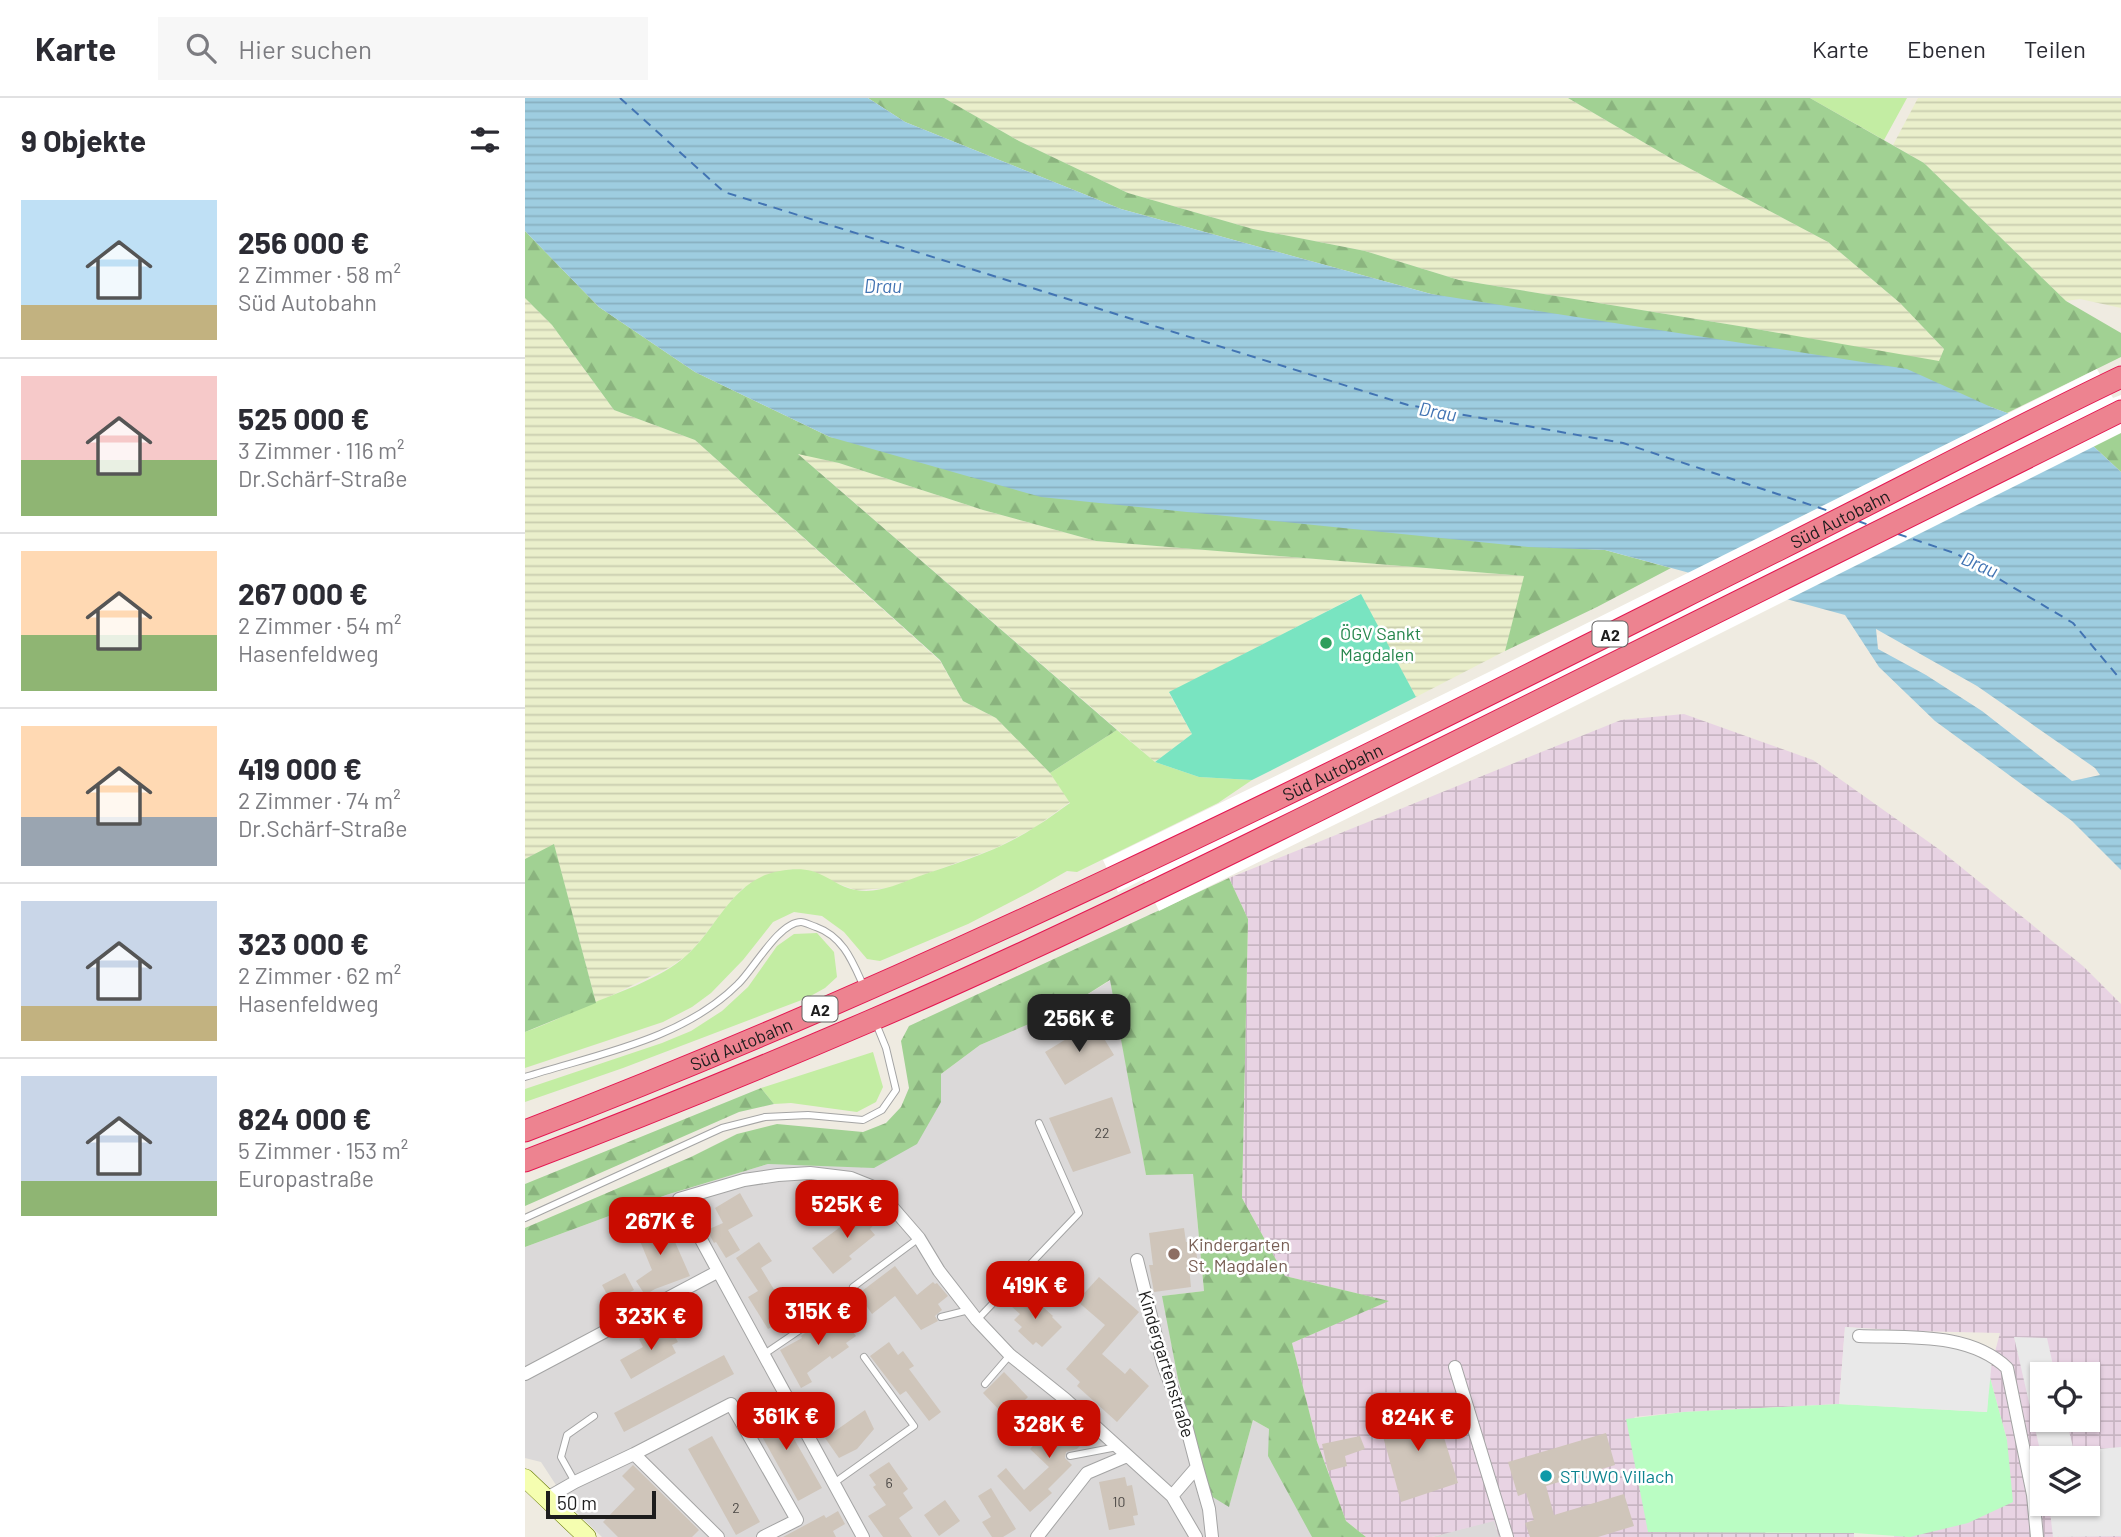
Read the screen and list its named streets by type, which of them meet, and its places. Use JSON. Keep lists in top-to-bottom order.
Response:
{
  "streets": {
    "highway": ["Süd Autobahn", "A2"],
    "street": ["Kindergartenstraße"]
  },
  "water": ["Drau"],
  "places": ["ÖGV Sankt Magdalen", "Kindergarten St. Magdalen", "STUWO Villach"],
  "house_numbers": [
    "22",
    "6",
    "10",
    "2"
  ],
  "scale_bar": "50 m",
  "page": {
    "header": "Karte",
    "search": "Hier suchen",
    "nav": ["Karte", "Ebenen", "Teilen"],
    "heading": "9 Objekte",
    "list": [
      {
        "name": "256 000 €",
        "note": "2 Zimmer · 58 m² · Süd Autobahn"
      },
      {
        "name": "525 000 €",
        "note": "3 Zimmer · 116 m² · Dr.Schärf-Straße"
      },
      {
        "name": "267 000 €",
        "note": "2 Zimmer · 54 m² · Hasenfeldweg"
      },
      {
        "name": "419 000 €",
        "note": "2 Zimmer · 74 m² · Dr.Schärf-Straße"
      },
      {
        "name": "323 000 €",
        "note": "2 Zimmer · 62 m² · Hasenfeldweg"
      },
      {
        "name": "824 000 €",
        "note": "5 Zimmer · 153 m² · Europastraße"
      }
    ],
    "price": [
      "256K €",
      "525K €",
      "267K €",
      "419K €",
      "315K €",
      "323K €",
      "361K €",
      "824K €",
      "328K €"
    ],
    "scale": "50 m"
  }
}
